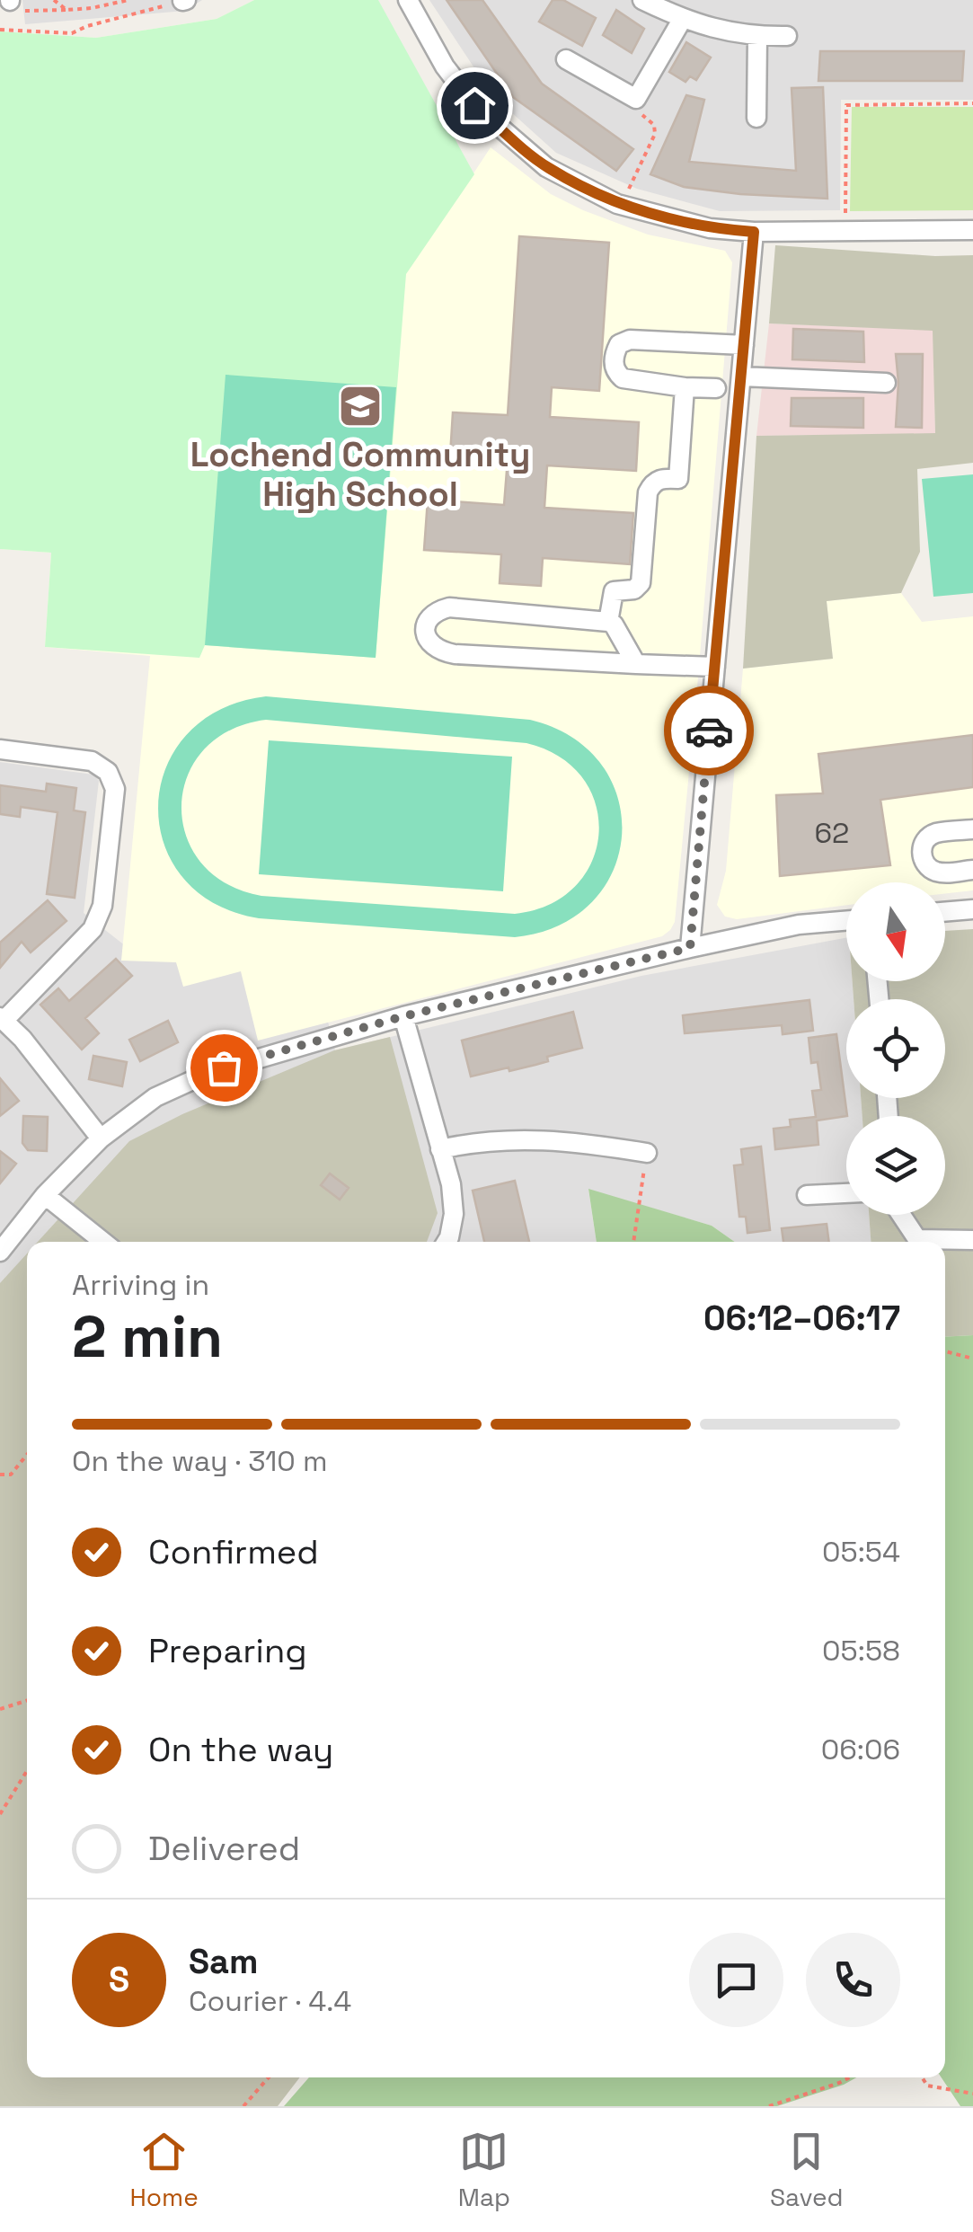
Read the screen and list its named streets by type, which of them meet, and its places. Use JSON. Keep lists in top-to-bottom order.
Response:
{
  "places": {
    "school or university": ["Lochend Community High School"]
  },
  "house_numbers": ["62"],
  "north": "bottom",
  "page": {
    "heading": ["2 min", "Arriving in", "06:12–06:17"],
    "panel": ["Sam", "Courier · 4.4"],
    "bar": "On the way · 310 m",
    "list": [
      ["Confirmed", "05:54"],
      ["Preparing", "05:58"],
      ["On the way", "06:06"],
      "Delivered"
    ],
    "round": "S",
    "tabs": ["Home", "Map", "Saved"]
  }
}
